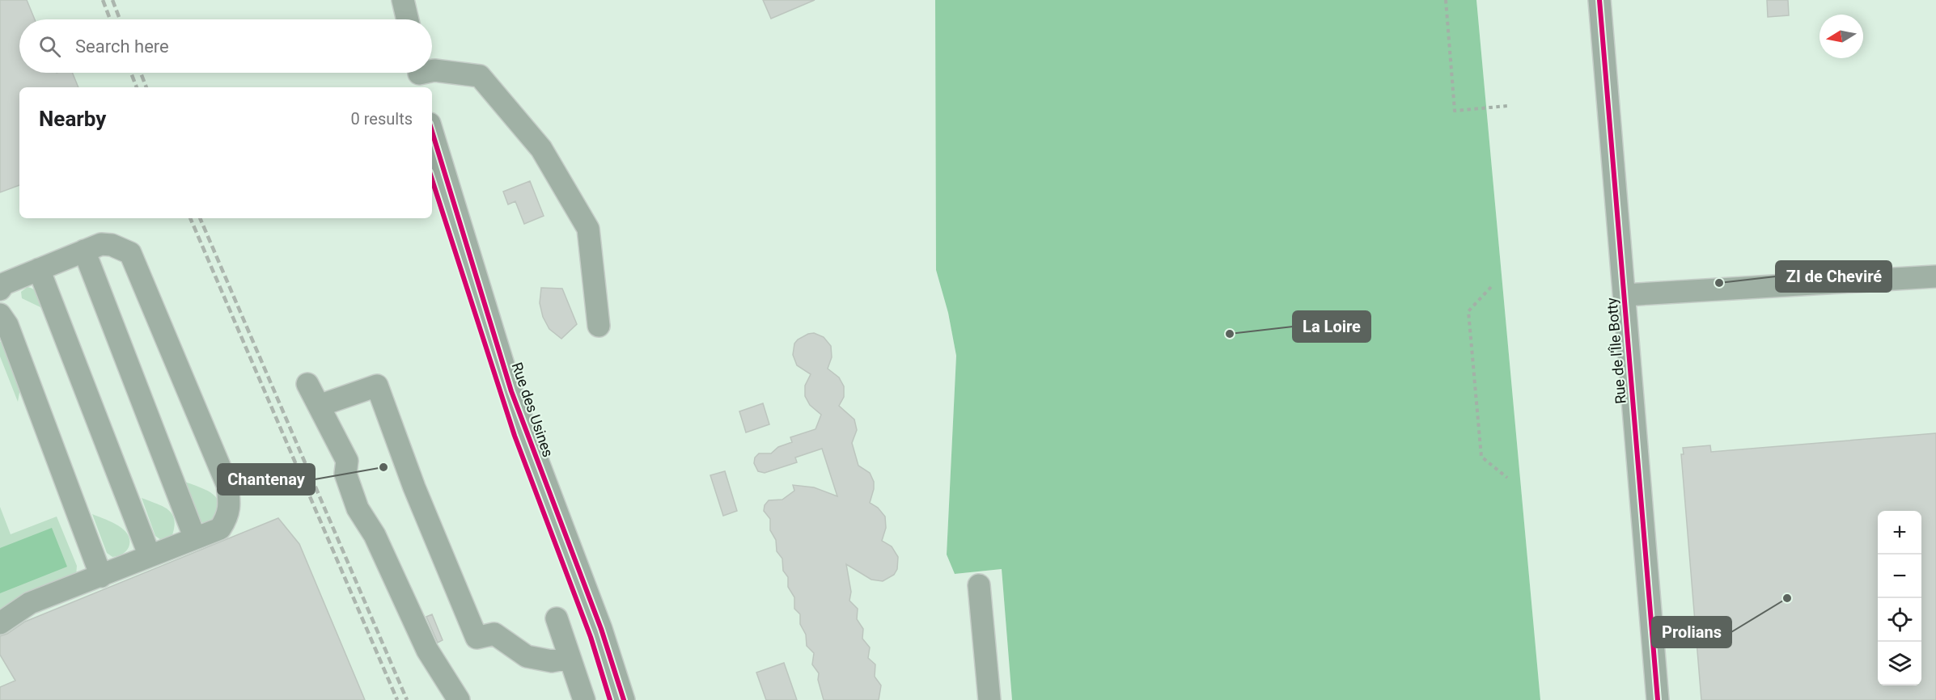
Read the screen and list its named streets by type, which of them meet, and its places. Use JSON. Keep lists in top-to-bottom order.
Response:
{
  "streets": {
    "street": ["Rue de l'Île Botty", "Rue des Usines"]
  },
  "places": [
    "ZI de Cheviré",
    "La Loire",
    "Chantenay",
    "Prolians"
  ],
  "north": "left",
  "page": {
    "search": "Search here",
    "heading": ["Nearby", "0 results"],
    "map_buttons": ["+", "−"]
  }
}
